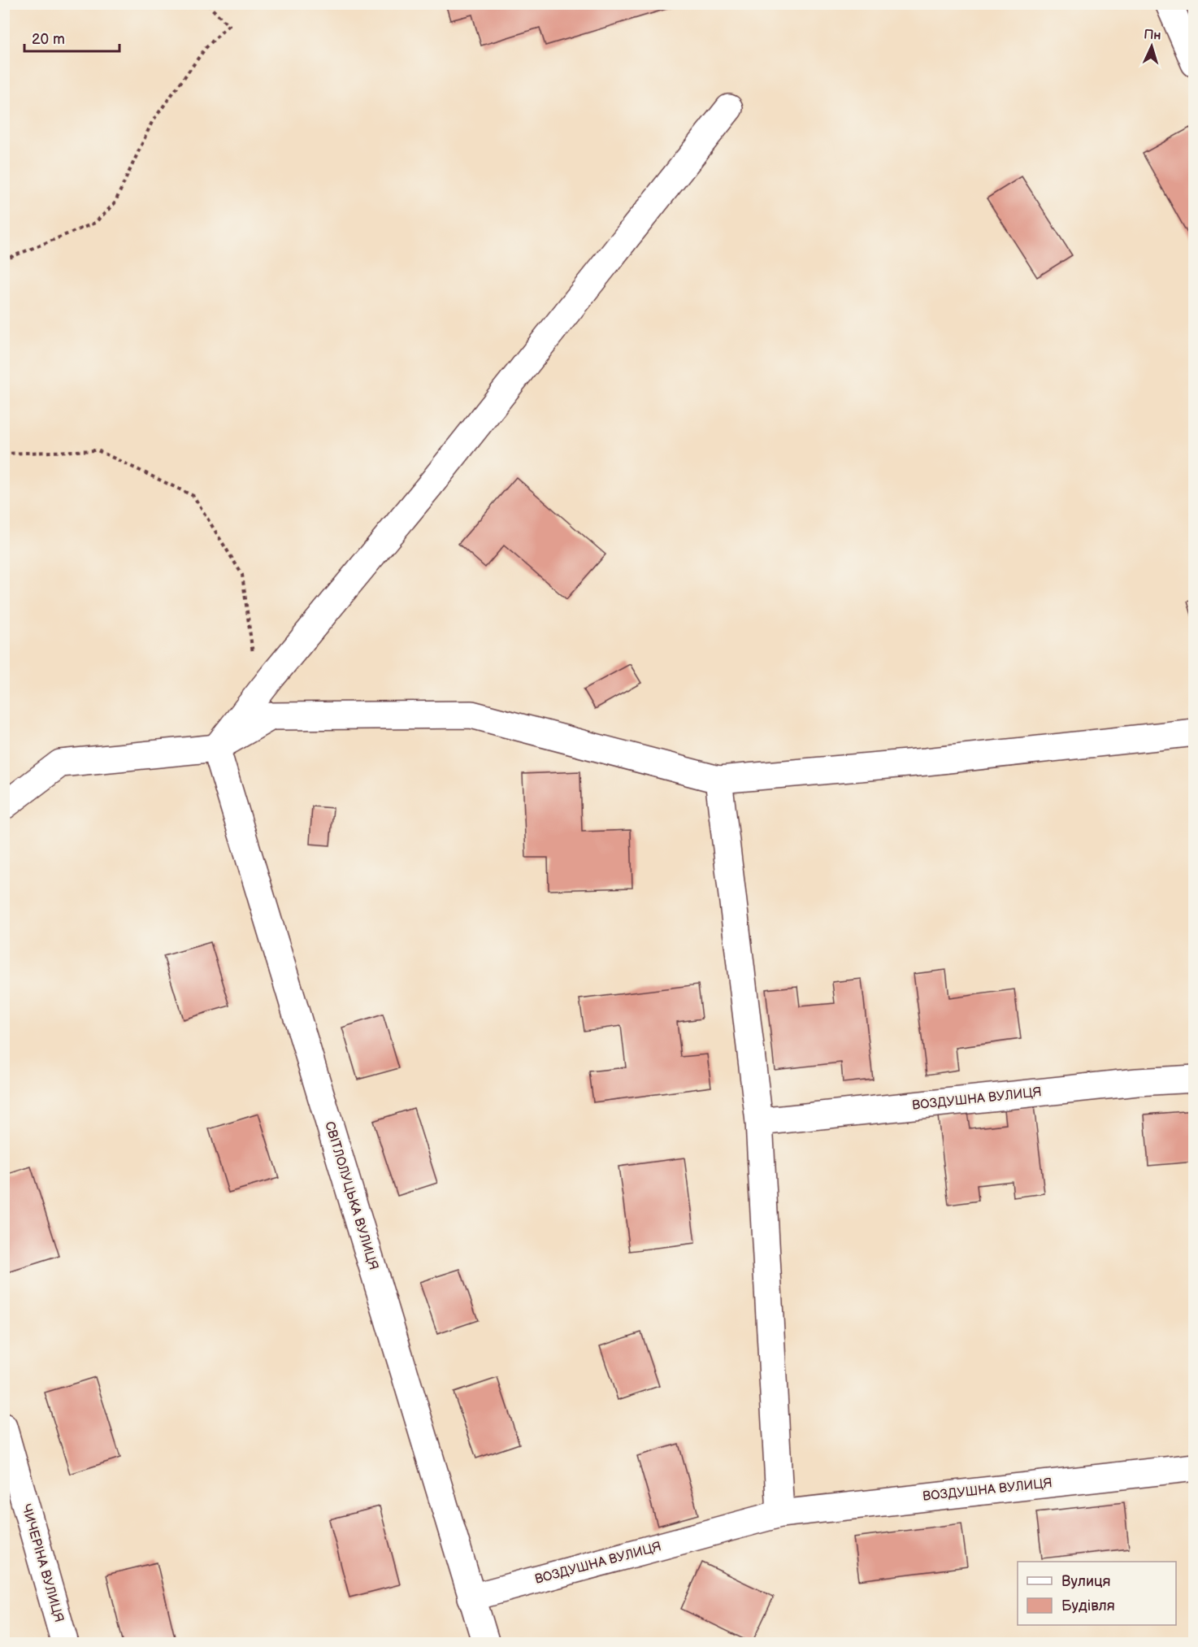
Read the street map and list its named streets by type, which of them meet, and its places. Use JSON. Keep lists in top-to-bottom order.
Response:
{
  "streets": {
    "street": ["ВОЗДУШНА ВУЛИЦЯ", "СВІТЛОЛУЦЬКА ВУЛИЦЯ", "ЧИЧЕРІНА ВУЛИЦЯ"]
  },
  "crossings": [
    ["ВОЗДУШНА ВУЛИЦЯ", "СВІТЛОЛУЦЬКА ВУЛИЦЯ"]
  ],
  "legend": ["Вулиця", "Будівля"],
  "scale_bar": "20 m",
  "north": "top"
}
